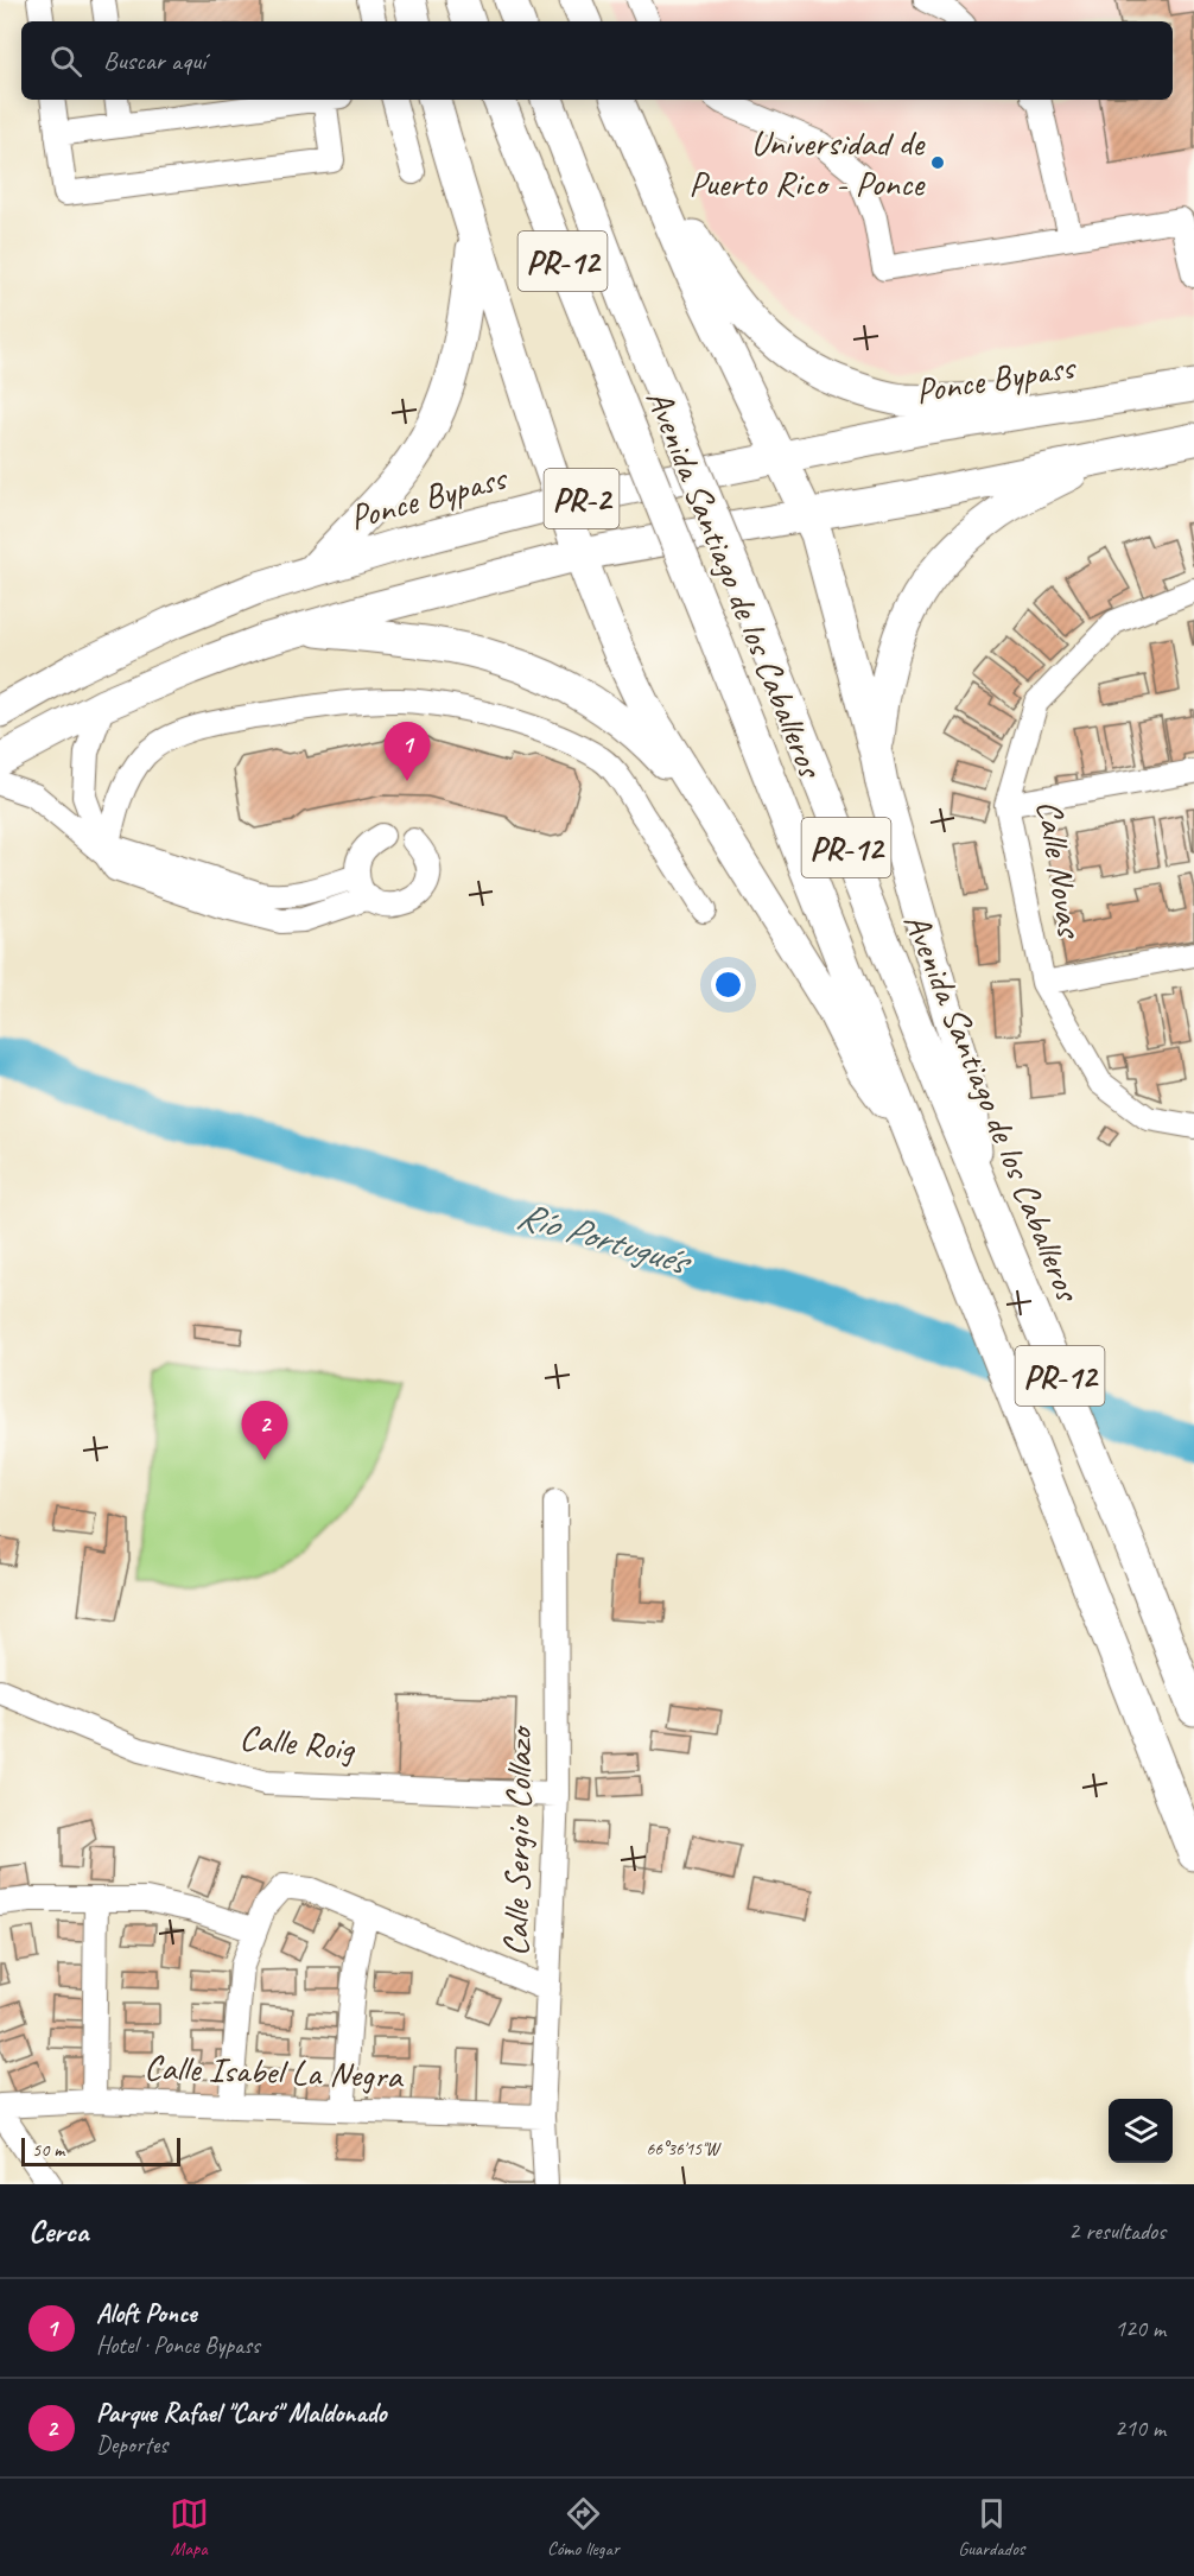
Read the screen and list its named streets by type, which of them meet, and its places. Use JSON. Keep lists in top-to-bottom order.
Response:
{
  "streets": {
    "highway": [
      "PR-12",
      "Ponce Bypass",
      "PR-2",
      "Avenida Santiago de los Caballeros"
    ],
    "street": [
      "Calle Novas",
      "Calle Roig",
      "Calle Sergio Collazo",
      "Calle Isabel La Negra"
    ]
  },
  "crossings": [
    ["PR-12", "Avenida Santiago de los Caballeros"],
    ["Calle Roig", "Calle Sergio Collazo"],
    ["Calle Sergio Collazo", "Calle Isabel La Negra"]
  ],
  "water": ["Río Portugués"],
  "places": ["Universidad de Puerto Rico - Ponce"],
  "scale_bar": "50 m",
  "page": {
    "search": "Buscar aquí",
    "pins": ["1", "2"],
    "scale": "50 m",
    "heading": ["Cerca", "2 resultados"],
    "list": [
      {
        "mark": "1",
        "name": "Aloft Ponce",
        "note": "Hotel · Ponce Bypass",
        "value": "120 m"
      },
      {
        "mark": "2",
        "name": "Parque Rafael \"Caró\" Maldonado",
        "note": "Deportes",
        "value": "210 m"
      }
    ],
    "nav": ["Mapa", "Cómo llegar", "Guardados"]
  },
  "coordinates": ["66°36'15\"W"]
}
